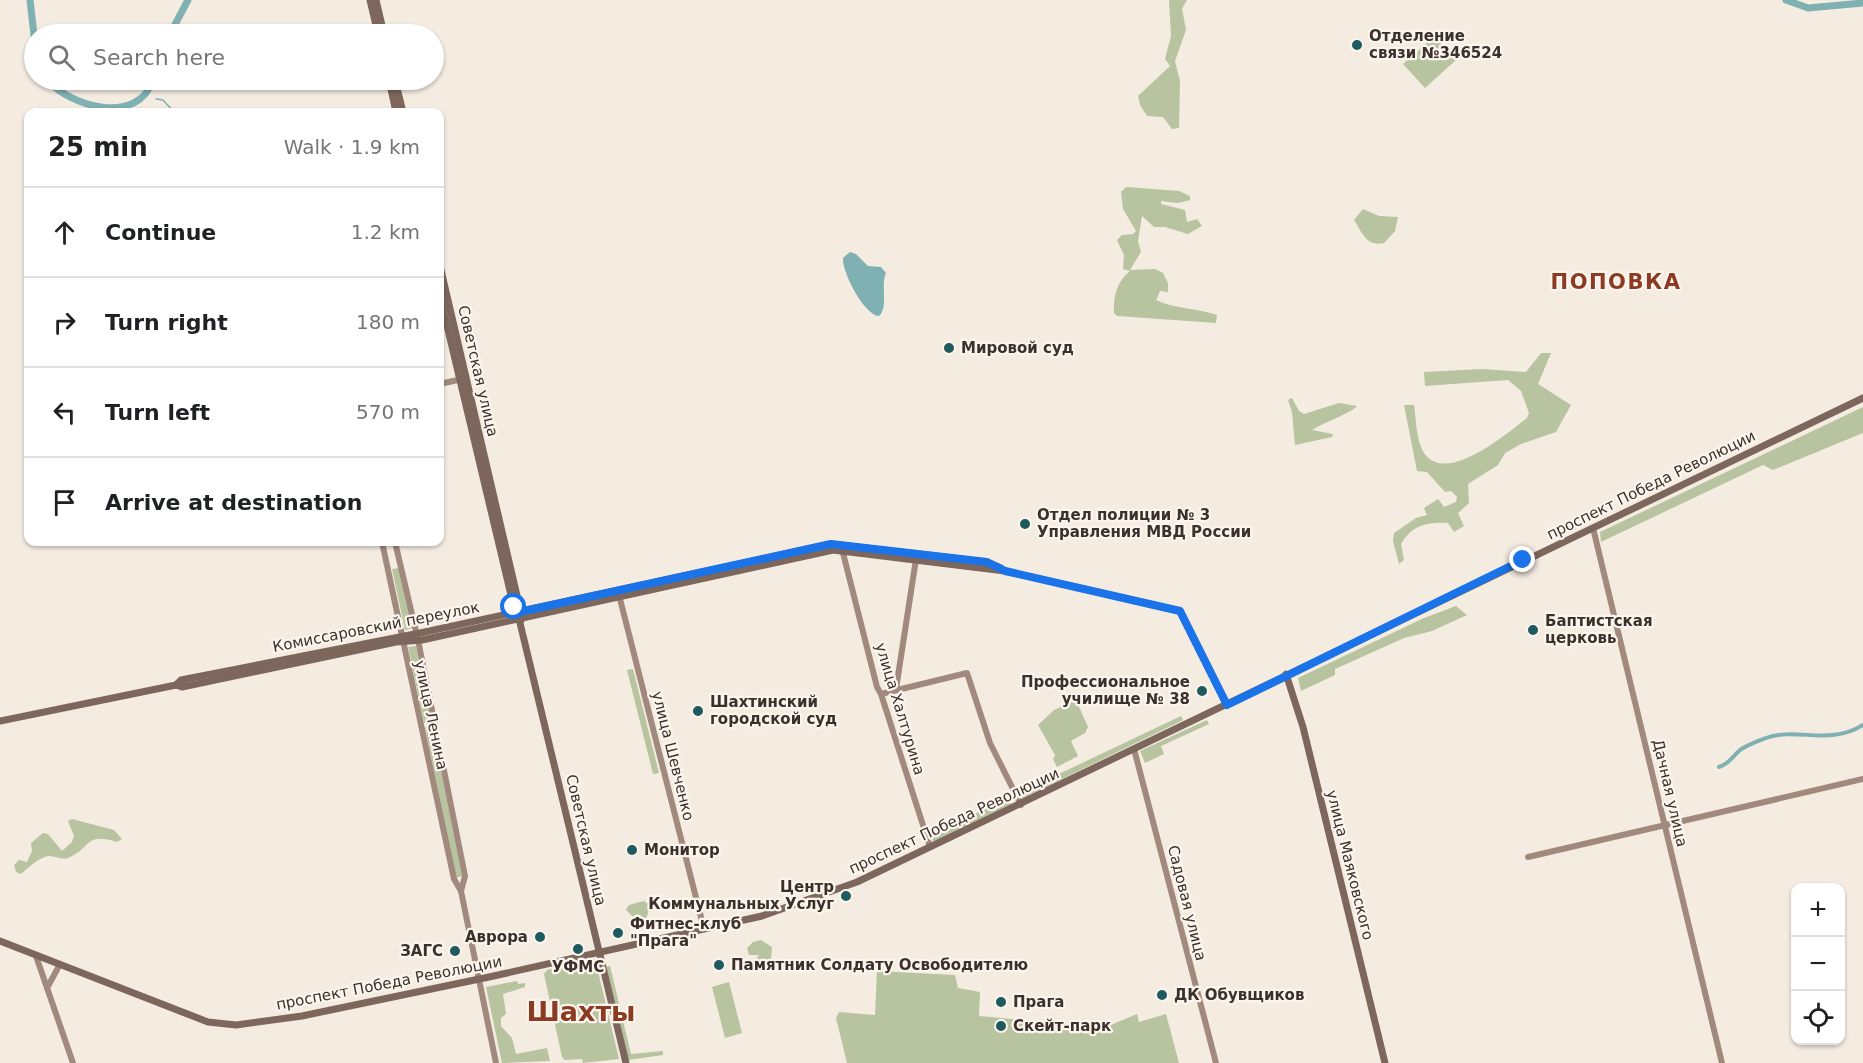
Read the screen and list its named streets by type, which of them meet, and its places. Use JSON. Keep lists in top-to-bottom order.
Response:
{
  "streets": {
    "main road": [
      "Советская улица",
      "проспект Победа Революции",
      "Комиссаровский переулок",
      "улица Маяковского"
    ],
    "street": [
      "улица Халтурина",
      "улица Ленина",
      "улица Шевченко",
      "Дачная улица",
      "Садовая улица"
    ]
  },
  "crossings": [
    ["Советская улица", "проспект Победа Революции"],
    ["Советская улица", "Комиссаровский переулок"],
    ["проспект Победа Революции", "Комиссаровский переулок"],
    ["проспект Победа Революции", "улица Халтурина"],
    ["проспект Победа Революции", "улица Ленина"],
    ["проспект Победа Революции", "улица Шевченко"],
    ["проспект Победа Революции", "Дачная улица"],
    ["проспект Победа Революции", "улица Маяковского"],
    ["проспект Победа Революции", "Садовая улица"],
    ["Комиссаровский переулок", "улица Халтурина"],
    ["Комиссаровский переулок", "улица Ленина"],
    ["Комиссаровский переулок", "улица Шевченко"]
  ],
  "districts": ["ПОПОВКА", "Шахты"],
  "places": [
    "Отделение связи №346524",
    "Мировой суд",
    "Отдел полиции № 3 Управления МВД России",
    "Баптистская церковь",
    "Профессиональное училище № 38",
    "Шахтинский городской суд",
    "Монитор",
    "Центр Коммунальных Услуг",
    "Фитнес-клуб \"Прага\"",
    "Аврора",
    "УФМС",
    "ЗАГС",
    "Памятник Солдату Освободителю",
    "ДК Обувщиков",
    "Прага",
    "Скейт-парк"
  ],
  "page": {
    "search": "Search here",
    "heading": ["25 min", "Walk · 1.9 km"],
    "list": [
      ["Continue", "1.2 km"],
      ["Turn right", "180 m"],
      ["Turn left", "570 m"],
      "Arrive at destination"
    ],
    "map_buttons": ["+", "−"]
  }
}
